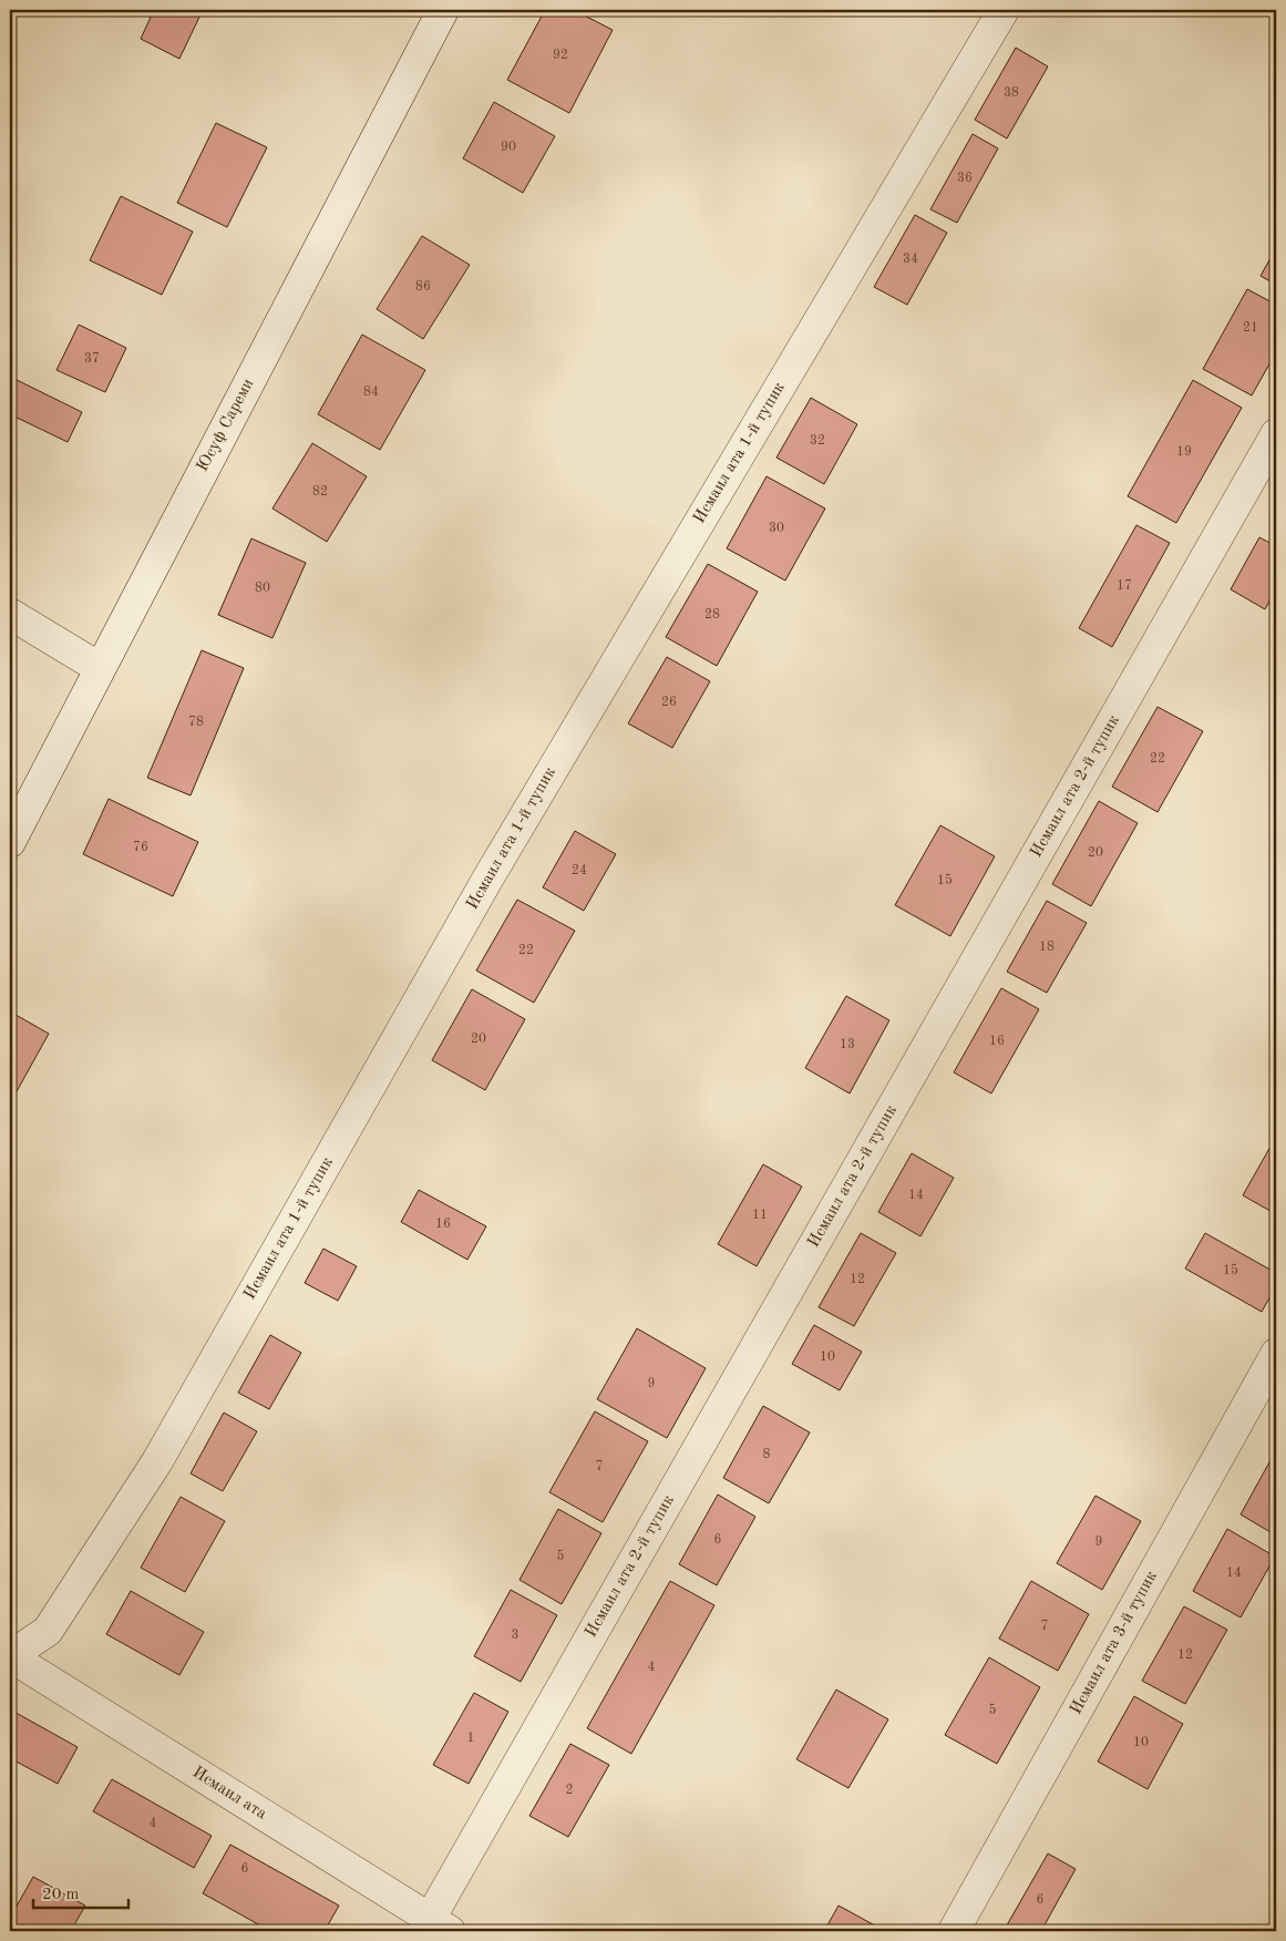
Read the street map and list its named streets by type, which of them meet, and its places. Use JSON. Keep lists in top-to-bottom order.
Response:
{
  "streets": {
    "street": [
      "Юсуф Сареми",
      "Исмаил ата 1-й тупик",
      "Исмаил ата 2-й тупик",
      "Исмаил ата 3-й тупик",
      "Исмаил ата"
    ]
  },
  "crossings": [
    ["Исмаил ата 1-й тупик", "Исмаил ата"],
    ["Исмаил ата 2-й тупик", "Исмаил ата"]
  ],
  "house_numbers": [
    "92",
    "38",
    "90",
    "36",
    "34",
    "86",
    "21",
    "37",
    "84",
    "32",
    "19",
    "82",
    "30",
    "17",
    "80",
    "28",
    "26",
    "78",
    "22",
    "76",
    "20",
    "24",
    "15",
    "18",
    "22",
    "20",
    "16",
    "13",
    "14",
    "11",
    "16",
    "15",
    "12",
    "10",
    "9",
    "8",
    "7",
    "6",
    "9",
    "5",
    "14",
    "7",
    "3",
    "12",
    "4",
    "5",
    "1",
    "10",
    "2",
    "4",
    "6",
    "6"
  ],
  "scale_bar": "20 m"
}
